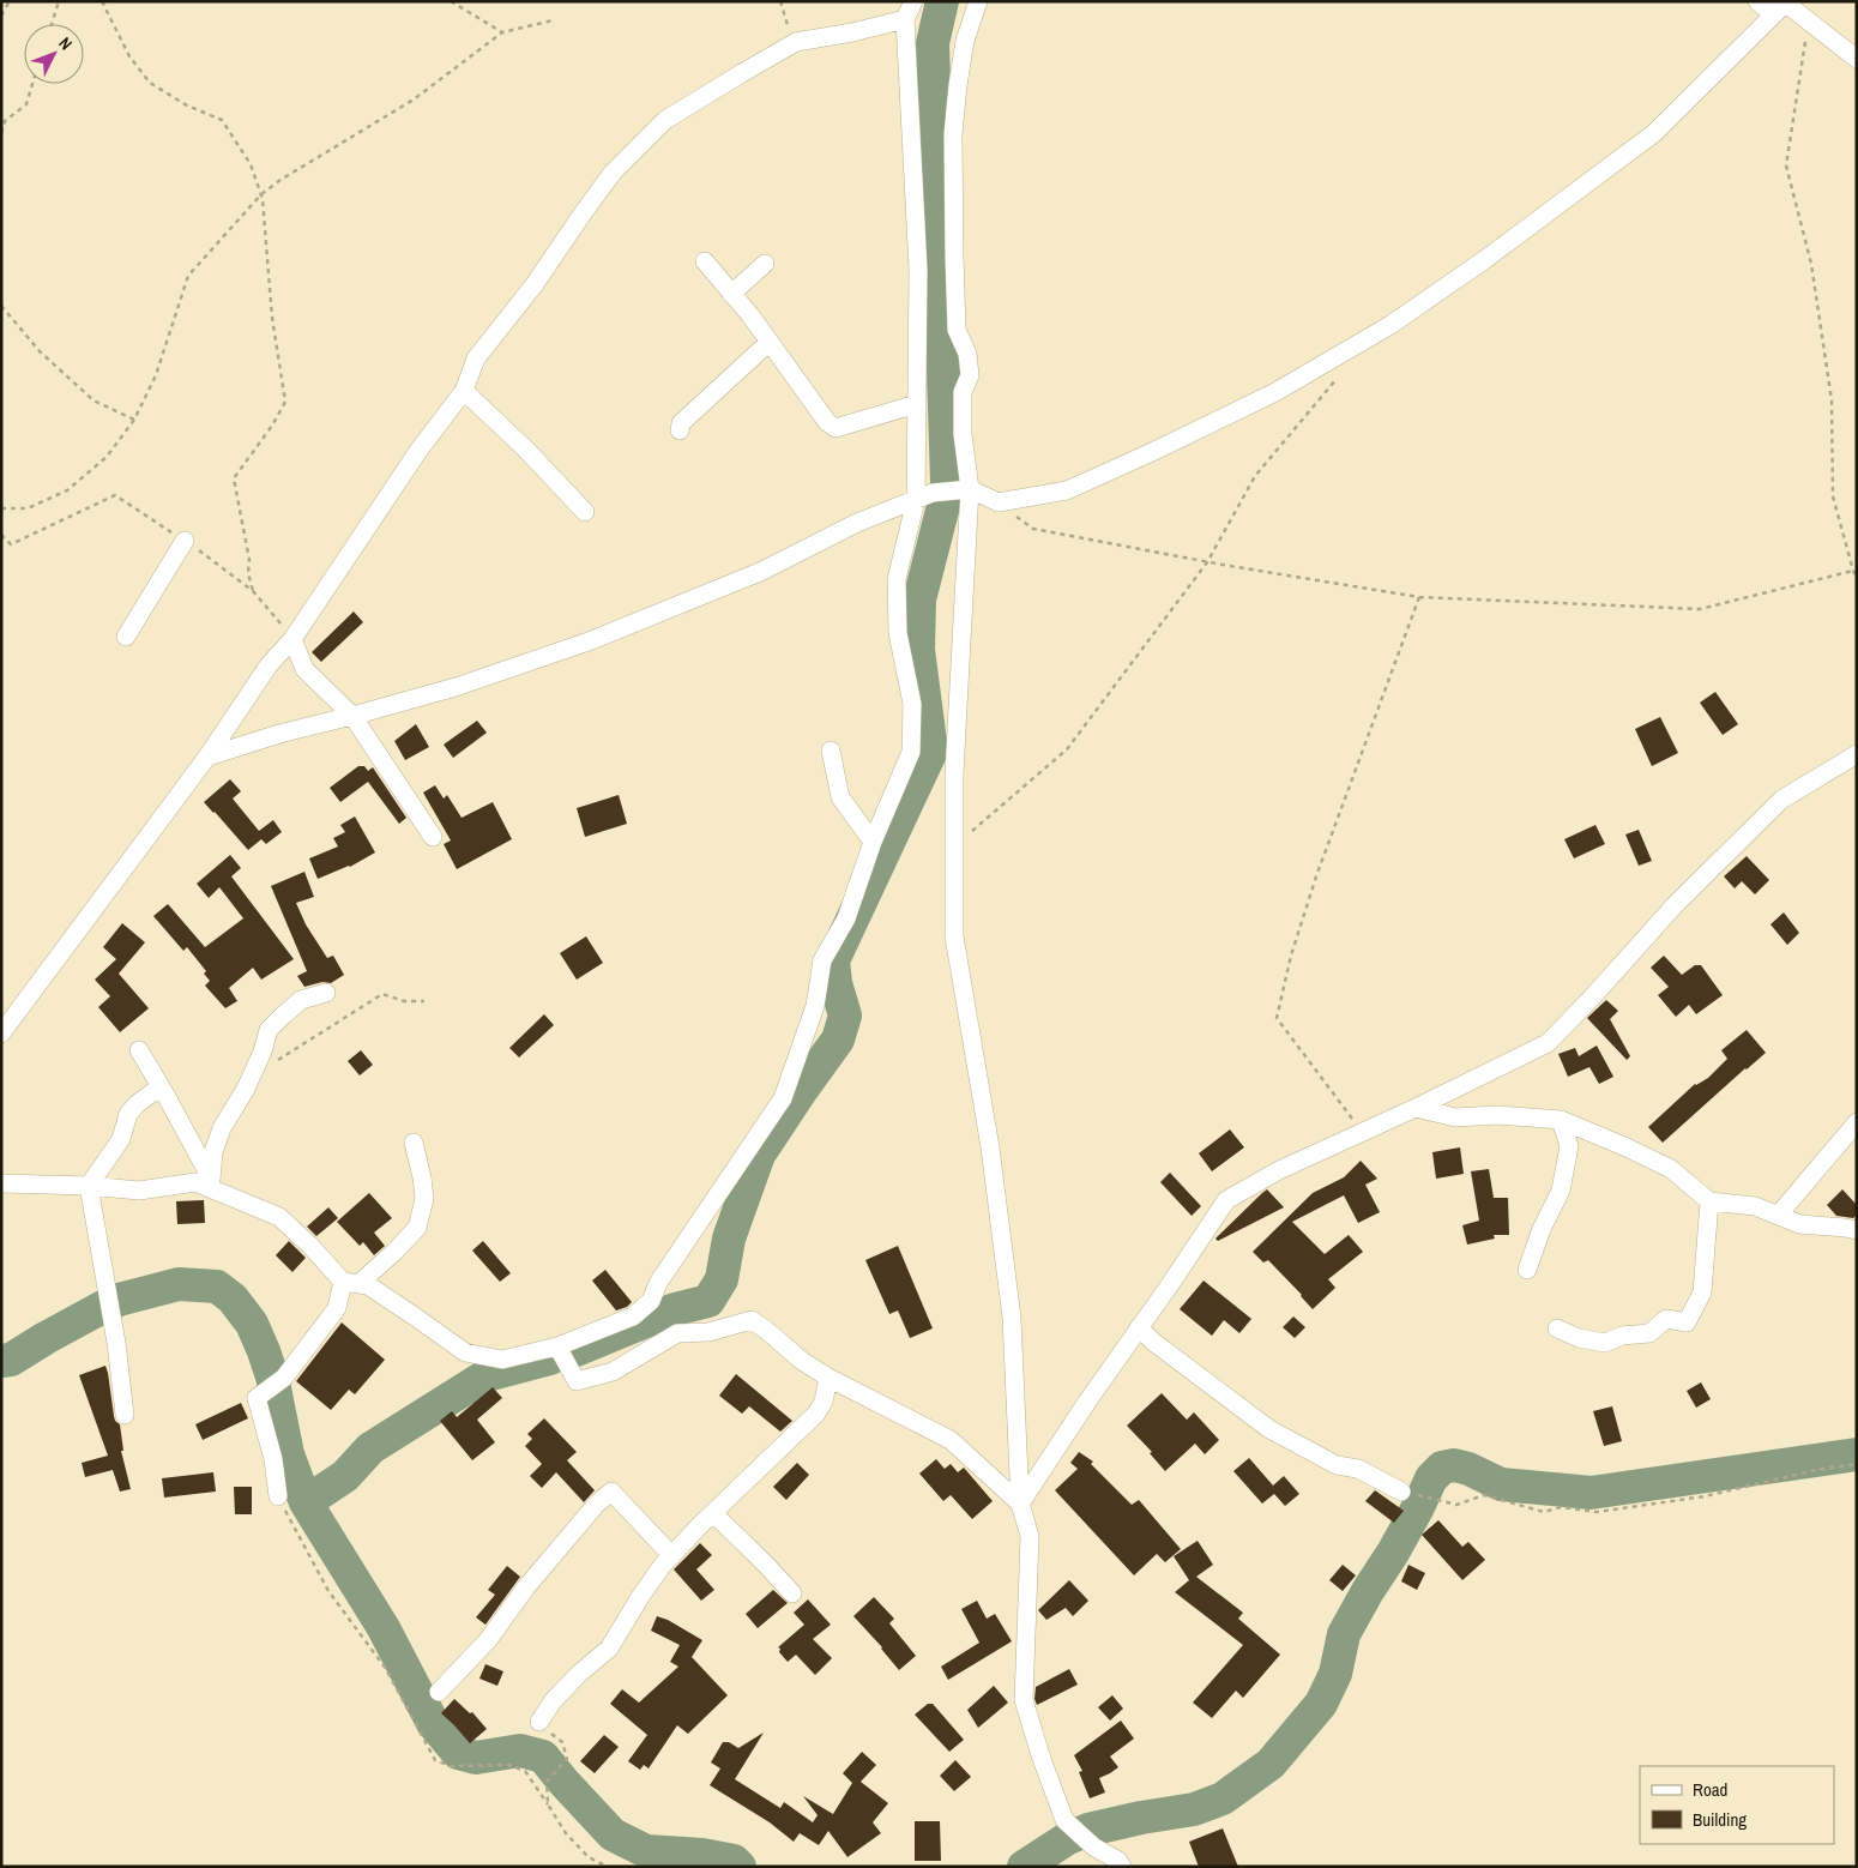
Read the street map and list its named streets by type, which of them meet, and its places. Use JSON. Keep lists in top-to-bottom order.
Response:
{
  "legend": ["Road", "Building"],
  "north": "top right"
}
